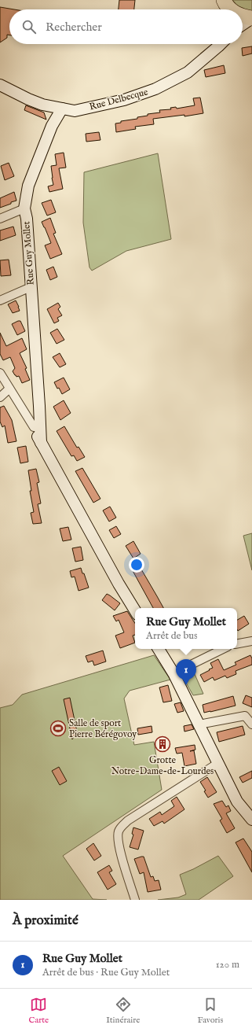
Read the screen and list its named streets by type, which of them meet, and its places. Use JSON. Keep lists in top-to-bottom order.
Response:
{
  "streets": {
    "street": ["Rue Delbecque", "Rue Guy Mollet"]
  },
  "crossings": [
    ["Rue Delbecque", "Rue Guy Mollet"]
  ],
  "places": {
    "sports": ["Salle de sport Pierre Bérégovoy"],
    "building": ["Grotte Notre-Dame-de-Lourdes"]
  },
  "page": {
    "search": "Rechercher",
    "popup": ["Rue Guy Mollet", "Arrêt de bus"],
    "pins": "1",
    "heading": "À proximité",
    "list": [
      {
        "mark": "1",
        "name": "Rue Guy Mollet",
        "note": "Arrêt de bus · Rue Guy Mollet",
        "value": "120 m"
      }
    ],
    "nav": ["Carte", "Itinéraire", "Favoris"]
  }
}
